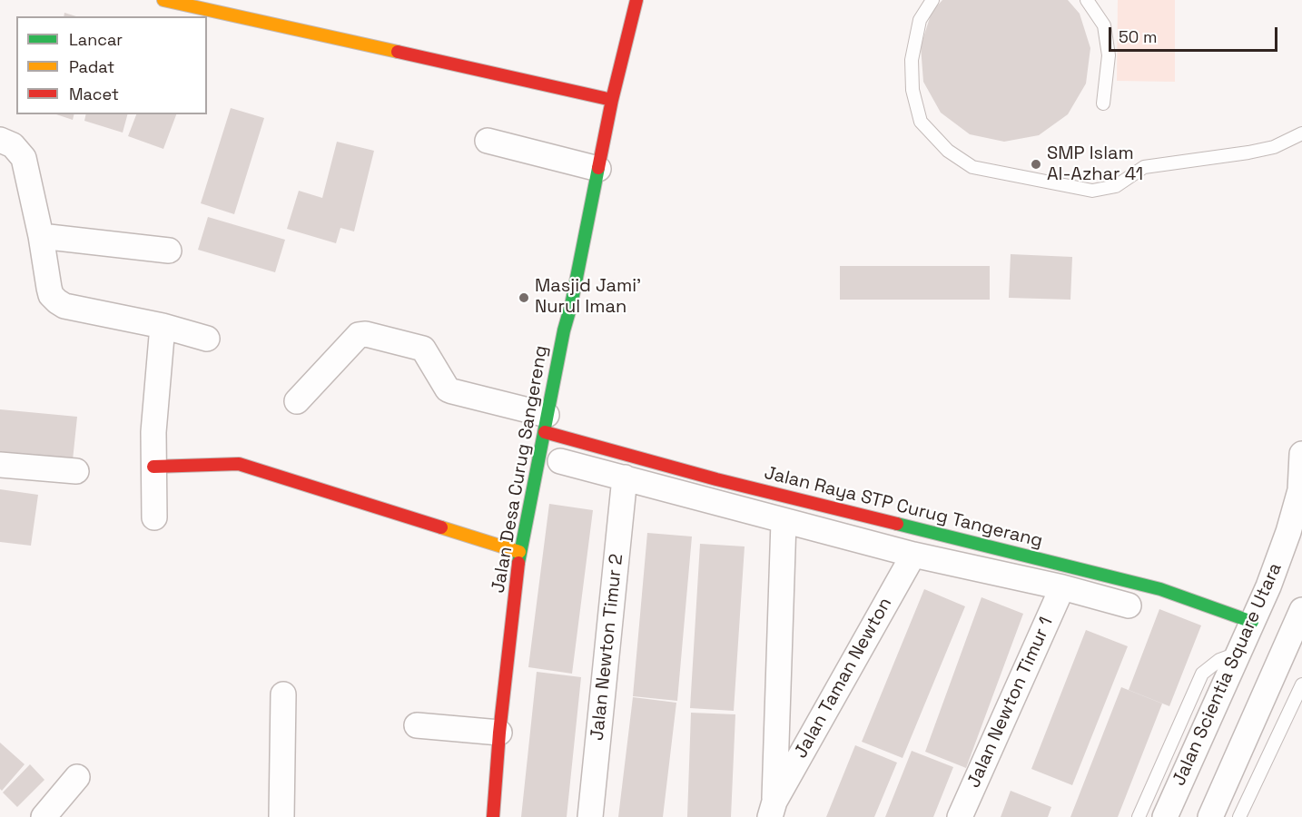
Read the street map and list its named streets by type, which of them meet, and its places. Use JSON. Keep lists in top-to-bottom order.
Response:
{
  "streets": {
    "street": [
      "Jalan Desa Curug Sangereng",
      "Jalan Raya STP Curug Tangerang",
      "Jalan Newton Timur 2",
      "Jalan Scientia Square Utara",
      "Jalan Taman Newton",
      "Jalan Newton Timur 1"
    ]
  },
  "crossings": [
    ["Jalan Desa Curug Sangereng", "Jalan Raya STP Curug Tangerang"],
    ["Jalan Raya STP Curug Tangerang", "Jalan Scientia Square Utara"]
  ],
  "places": ["SMP Islam Al-Azhar 41", "Masjid Jami' Nurul Iman"],
  "legend": ["Lancar", "Padat", "Macet"],
  "scale_bar": "50 m"
}
